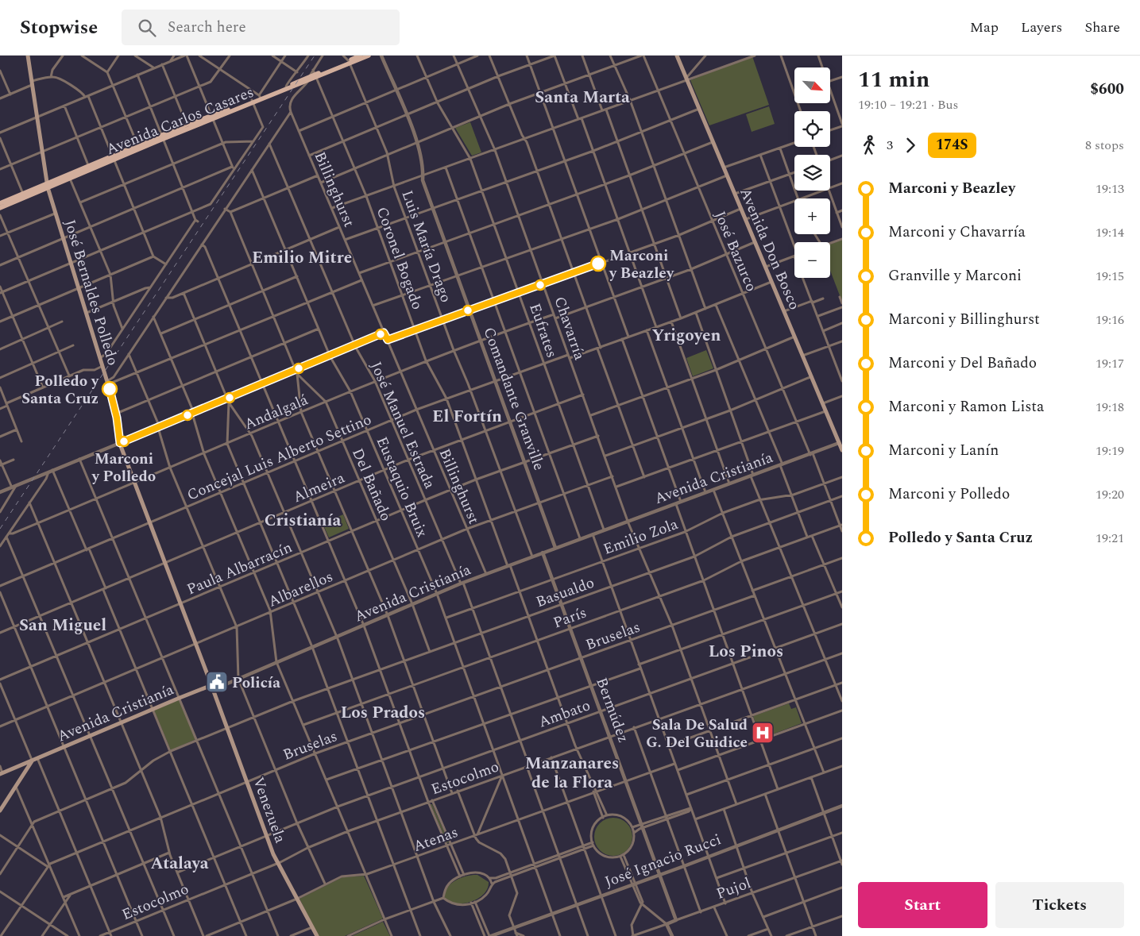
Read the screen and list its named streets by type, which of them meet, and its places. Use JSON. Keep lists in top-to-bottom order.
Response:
{
  "streets": {
    "main road": [
      "Avenida Carlos Casares",
      "Avenida Don Bosco",
      "José Bernaldes Polledo",
      "Avenida Cristianía",
      "Venezuela"
    ],
    "street": [
      "Billinghurst",
      "Luis María Drago",
      "José Bazurco",
      "Coronel Bogado",
      "Chavarría",
      "Eufrates",
      "Comandante Granville",
      "Andalgalá",
      "José Manuel Estrada",
      "Concejal Luis Alberto Settino",
      "Del Bañado",
      "Almeira",
      "Eustaquio Bruix",
      "Emilio Zola",
      "Paula Albarracín",
      "Albarellos",
      "Basualdo",
      "París",
      "Bruselas",
      "Bermúdez",
      "Ambato",
      "Estocolmo",
      "Atenas",
      "José Ignacio Rucci",
      "Pujol"
    ]
  },
  "crossings": [
    ["Avenida Carlos Casares", "Luis María Drago"],
    ["Avenida Carlos Casares", "Coronel Bogado"],
    ["Avenida Carlos Casares", "José Bernaldes Polledo"],
    ["Billinghurst", "Andalgalá"],
    ["Billinghurst", "Concejal Luis Alberto Settino"],
    ["Billinghurst", "Avenida Cristianía"],
    ["Billinghurst", "Almeira"],
    ["Billinghurst", "Paula Albarracín"],
    ["Billinghurst", "Albarellos"],
    ["Luis María Drago", "Andalgalá"],
    ["Luis María Drago", "Concejal Luis Alberto Settino"],
    ["Luis María Drago", "Avenida Cristianía"],
    ["Luis María Drago", "Almeira"],
    ["Luis María Drago", "Paula Albarracín"],
    ["Luis María Drago", "Albarellos"],
    ["Avenida Don Bosco", "Avenida Cristianía"],
    ["José Bazurco", "Avenida Cristianía"],
    ["José Bazurco", "Emilio Zola"],
    ["José Bazurco", "Basualdo"],
    ["José Bazurco", "París"],
    ["Coronel Bogado", "Andalgalá"],
    ["Coronel Bogado", "Concejal Luis Alberto Settino"],
    ["Coronel Bogado", "Avenida Cristianía"],
    ["Coronel Bogado", "Almeira"],
    ["Coronel Bogado", "Emilio Zola"],
    ["Coronel Bogado", "Paula Albarracín"],
    ["Coronel Bogado", "Albarellos"],
    ["Coronel Bogado", "Basualdo"],
    ["Coronel Bogado", "París"],
    ["Coronel Bogado", "Bruselas"],
    ["Coronel Bogado", "Ambato"],
    ["Coronel Bogado", "Estocolmo"],
    ["José Bernaldes Polledo", "Andalgalá"],
    ["José Bernaldes Polledo", "Concejal Luis Alberto Settino"],
    ["José Bernaldes Polledo", "Avenida Cristianía"],
    ["José Bernaldes Polledo", "Almeira"],
    ["José Bernaldes Polledo", "Paula Albarracín"],
    ["José Bernaldes Polledo", "Albarellos"],
    ["José Bernaldes Polledo", "Venezuela"],
    ["Chavarría", "Andalgalá"],
    ["Chavarría", "Concejal Luis Alberto Settino"],
    ["Chavarría", "Avenida Cristianía"],
    ["Chavarría", "Almeira"],
    ["Chavarría", "Emilio Zola"],
    ["Chavarría", "Paula Albarracín"],
    ["Chavarría", "Albarellos"],
    ["Chavarría", "Basualdo"],
    ["Chavarría", "París"],
    ["Chavarría", "Bruselas"],
    ["Chavarría", "Ambato"],
    ["Chavarría", "Estocolmo"],
    ["Eufrates", "Andalgalá"],
    ["Eufrates", "Concejal Luis Alberto Settino"],
    ["Eufrates", "Avenida Cristianía"],
    ["Eufrates", "Almeira"],
    ["Eufrates", "Paula Albarracín"],
    ["Eufrates", "Albarellos"],
    ["Comandante Granville", "Andalgalá"],
    ["Comandante Granville", "Concejal Luis Alberto Settino"],
    ["Comandante Granville", "Avenida Cristianía"],
    ["Comandante Granville", "Almeira"],
    ["Comandante Granville", "Paula Albarracín"],
    ["Comandante Granville", "Albarellos"],
    ["Andalgalá", "José Manuel Estrada"],
    ["Andalgalá", "Del Bañado"],
    ["Andalgalá", "Eustaquio Bruix"],
    ["José Manuel Estrada", "Concejal Luis Alberto Settino"],
    ["José Manuel Estrada", "Avenida Cristianía"],
    ["José Manuel Estrada", "Almeira"],
    ["José Manuel Estrada", "Emilio Zola"],
    ["José Manuel Estrada", "Paula Albarracín"],
    ["José Manuel Estrada", "Albarellos"],
    ["José Manuel Estrada", "Basualdo"],
    ["José Manuel Estrada", "París"],
    ["José Manuel Estrada", "Bruselas"],
    ["José Manuel Estrada", "Ambato"],
    ["José Manuel Estrada", "Estocolmo"],
    ["José Manuel Estrada", "Atenas"],
    ["José Manuel Estrada", "José Ignacio Rucci"],
    ["Concejal Luis Alberto Settino", "Del Bañado"],
    ["Concejal Luis Alberto Settino", "Eustaquio Bruix"],
    ["Avenida Cristianía", "Del Bañado"],
    ["Avenida Cristianía", "Eustaquio Bruix"],
    ["Avenida Cristianía", "Bermúdez"],
    ["Avenida Cristianía", "Venezuela"],
    ["Del Bañado", "Almeira"],
    ["Del Bañado", "Paula Albarracín"],
    ["Del Bañado", "Albarellos"],
    ["Del Bañado", "Basualdo"],
    ["Almeira", "Eustaquio Bruix"],
    ["Eustaquio Bruix", "Emilio Zola"],
    ["Eustaquio Bruix", "Paula Albarracín"],
    ["Eustaquio Bruix", "Albarellos"],
    ["Eustaquio Bruix", "Basualdo"],
    ["Eustaquio Bruix", "París"],
    ["Eustaquio Bruix", "Bruselas"],
    ["Eustaquio Bruix", "Ambato"],
    ["Eustaquio Bruix", "Estocolmo"],
    ["Eustaquio Bruix", "Atenas"],
    ["Eustaquio Bruix", "José Ignacio Rucci"],
    ["Emilio Zola", "Bermúdez"],
    ["Basualdo", "Bermúdez"],
    ["París", "Bermúdez"],
    ["Bruselas", "Bermúdez"],
    ["Bruselas", "Venezuela"],
    ["Bermúdez", "Ambato"],
    ["Bermúdez", "Estocolmo"],
    ["Bermúdez", "Atenas"],
    ["Bermúdez", "José Ignacio Rucci"],
    ["Bermúdez", "Pujol"],
    ["Ambato", "Venezuela"],
    ["Estocolmo", "Venezuela"],
    ["Venezuela", "Atenas"]
  ],
  "districts": [
    "Santa Marta",
    "Emilio Mitre",
    "Yrigoyen",
    "El Fortín",
    "Cristianía",
    "San Miguel",
    "Los Pinos",
    "Los Prados",
    "Manzanares de la Flora",
    "Atalaya"
  ],
  "places": {
    "other": ["Marconi y Beazley", "Polledo y Santa Cruz", "Marconi y Polledo"],
    "public building": ["Policía"],
    "hospital": ["Sala De Salud G. Del Guidice"]
  },
  "lines": ["bus line 174S"],
  "north": "bottom right",
  "page": {
    "header": "Stopwise",
    "search": "Search here",
    "nav": ["Map", "Layers", "Share"],
    "heading": ["11 min", "19:10 – 19:21 · Bus", "$600"],
    "map_buttons": ["+", "−"],
    "legs": ["3", "174S", "8 stops"],
    "list": [
      {
        "name": "Marconi y Beazley",
        "value": "19:13"
      },
      {
        "name": "Marconi y Chavarría",
        "value": "19:14"
      },
      {
        "name": "Granville y Marconi",
        "value": "19:15"
      },
      {
        "name": "Marconi y Billinghurst",
        "value": "19:16"
      },
      {
        "name": "Marconi y Del Bañado",
        "value": "19:17"
      },
      {
        "name": "Marconi y Ramon Lista",
        "value": "19:18"
      },
      {
        "name": "Marconi y Lanín",
        "value": "19:19"
      },
      {
        "name": "Marconi y Polledo",
        "value": "19:20"
      },
      {
        "name": "Polledo y Santa Cruz",
        "value": "19:21"
      }
    ],
    "buttons": ["Start", "Tickets"]
  }
}
